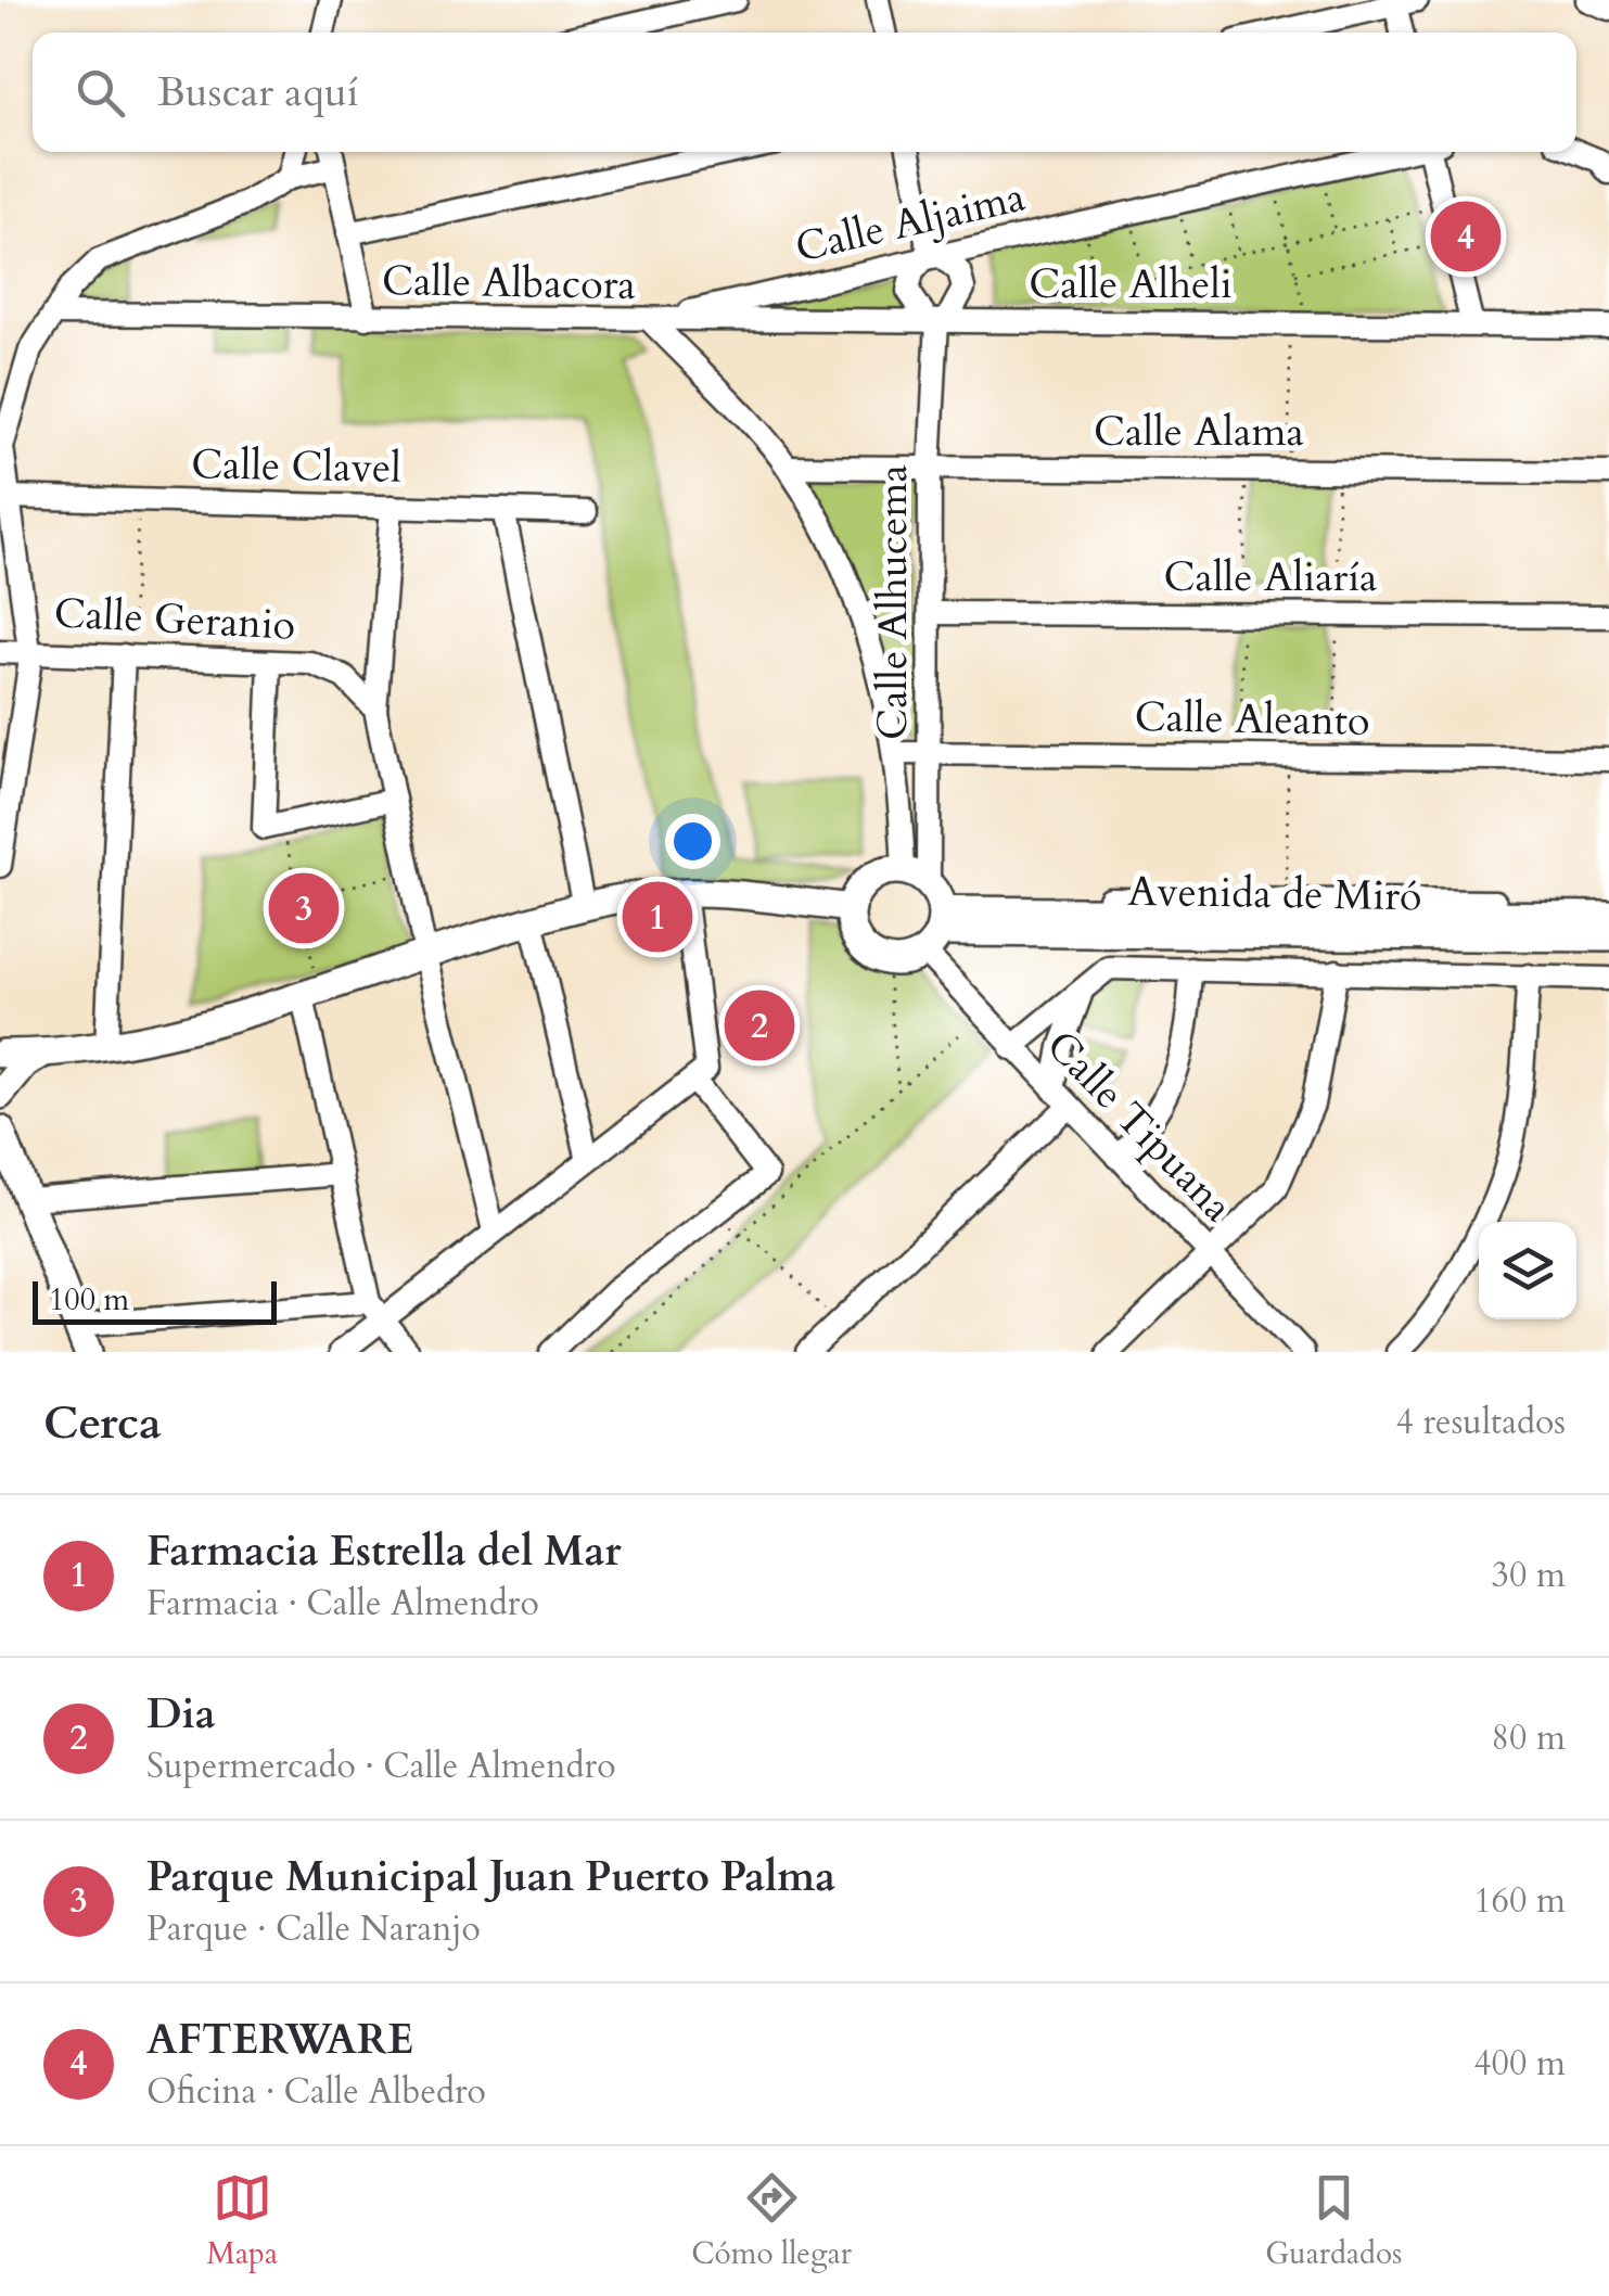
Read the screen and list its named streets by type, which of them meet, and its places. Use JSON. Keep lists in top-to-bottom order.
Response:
{
  "streets": {
    "main road": ["Avenida de Miró"],
    "street": [
      "Calle Aljaima",
      "Calle Albacora",
      "Calle Alheli",
      "Calle Alama",
      "Calle Clavel",
      "Calle Aliaría",
      "Calle Alhucema",
      "Calle Geranio",
      "Calle Aleanto",
      "Calle Tipuana"
    ]
  },
  "crossings": [
    ["Calle Aljaima", "Calle Albacora"],
    ["Calle Aljaima", "Calle Alheli"],
    ["Calle Albacora", "Calle Alheli"],
    ["Calle Albacora", "Calle Alama"],
    ["Calle Albacora", "Calle Alhucema"],
    ["Calle Albacora", "Calle Aleanto"],
    ["Calle Albacora", "Avenida de Miró"],
    ["Calle Albacora", "Calle Tipuana"],
    ["Calle Alheli", "Calle Alhucema"],
    ["Calle Alama", "Calle Alhucema"],
    ["Calle Aliaría", "Calle Alhucema"],
    ["Calle Alhucema", "Calle Aleanto"],
    ["Calle Alhucema", "Avenida de Miró"],
    ["Calle Alhucema", "Calle Tipuana"],
    ["Avenida de Miró", "Calle Tipuana"]
  ],
  "scale_bar": "100 m",
  "page": {
    "search": "Buscar aquí",
    "pins": [
      "4",
      "3",
      "1",
      "2"
    ],
    "scale": "100 m",
    "heading": ["Cerca", "4 resultados"],
    "list": [
      {
        "mark": "1",
        "name": "Farmacia Estrella del Mar",
        "note": "Farmacia · Calle Almendro",
        "value": "30 m"
      },
      {
        "mark": "2",
        "name": "Dia",
        "note": "Supermercado · Calle Almendro",
        "value": "80 m"
      },
      {
        "mark": "3",
        "name": "Parque Municipal Juan Puerto Palma",
        "note": "Parque · Calle Naranjo",
        "value": "160 m"
      },
      {
        "mark": "4",
        "name": "AFTERWARE",
        "note": "Oficina · Calle Albedro",
        "value": "400 m"
      }
    ],
    "nav": ["Mapa", "Cómo llegar", "Guardados"]
  }
}
